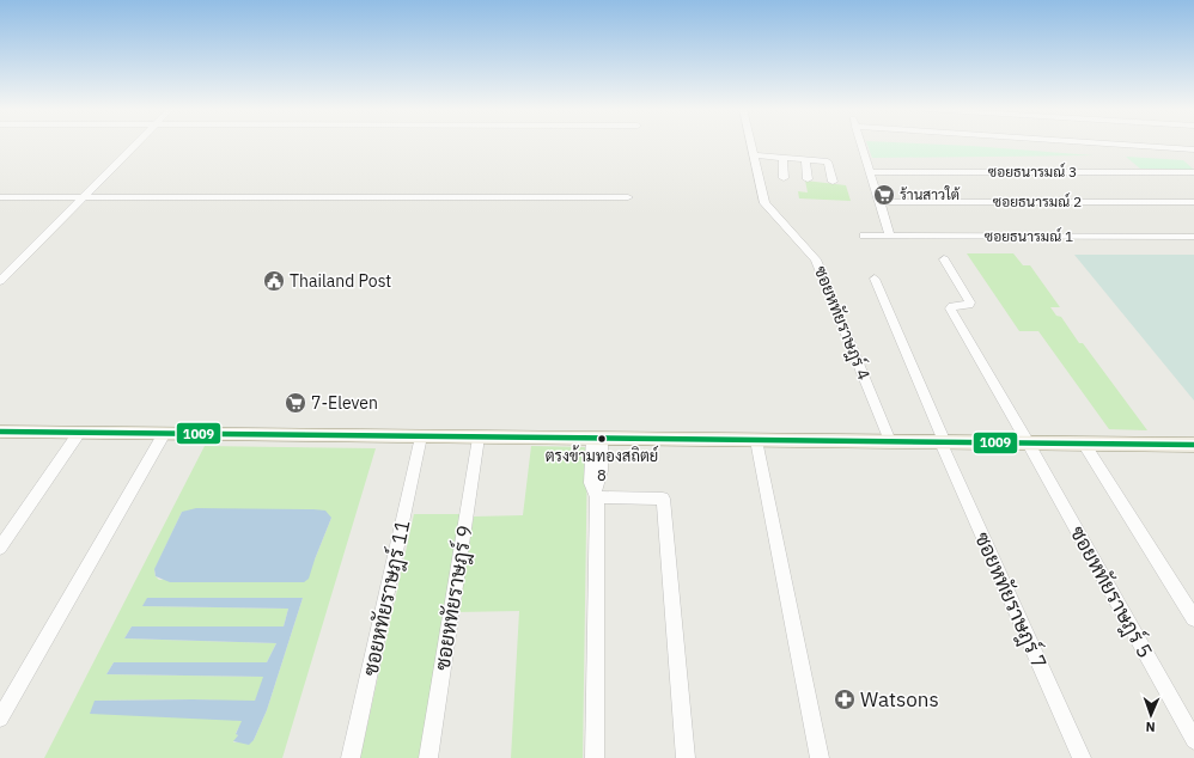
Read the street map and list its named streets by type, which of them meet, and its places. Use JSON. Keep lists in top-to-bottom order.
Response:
{
  "streets": {
    "street": [
      "ซอยธนารมณ์ 3",
      "ซอยธนารมณ์ 2",
      "ซอยธนารมณ์ 1",
      "ซอยหทัยราษฎร์ 4",
      "ซอยหทัยราษฎร์ 5",
      "ซอยหทัยราษฎร์ 11",
      "ซอยหทัยราษฎร์ 9",
      "ซอยหทัยราษฎร์ 7"
    ]
  },
  "places": {
    "supermarket": ["ร้านสาวใต้", "7-Eleven"],
    "public building": ["Thailand Post"],
    "other": ["ตรงข้ามทองสถิตย์ 8"],
    "pharmacy": ["Watsons"]
  },
  "lines": ["transit line 1009"],
  "north": "bottom"
}
